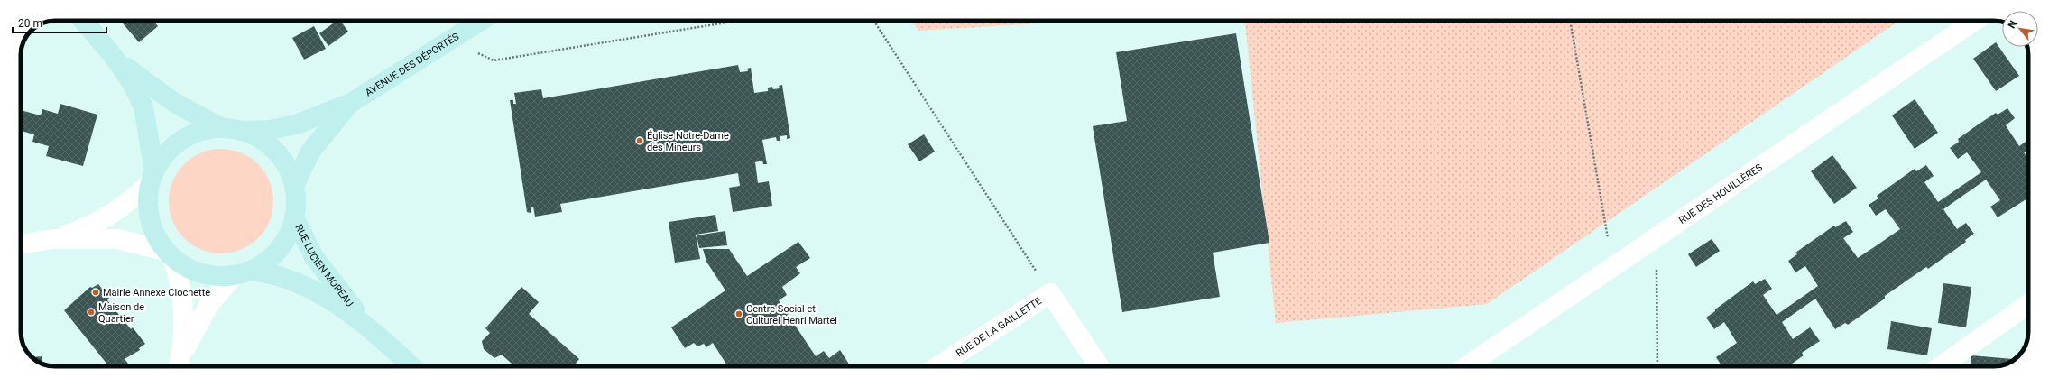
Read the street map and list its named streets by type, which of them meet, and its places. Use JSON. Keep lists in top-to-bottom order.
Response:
{
  "streets": {
    "street": [
      "AVENUE DES DÉPORTÉS",
      "RUE DES HOUILLÈRES",
      "RUE LUCIEN MOREAU",
      "RUE DE LA GAILLETTE"
    ]
  },
  "places": [
    "Église Notre-Dame des Mineurs",
    "Mairie Annexe Clochette",
    "Maison de Quartier",
    "Centre Social et Culturel Henri Martel"
  ],
  "scale_bar": "20 m",
  "north": "top left"
}
